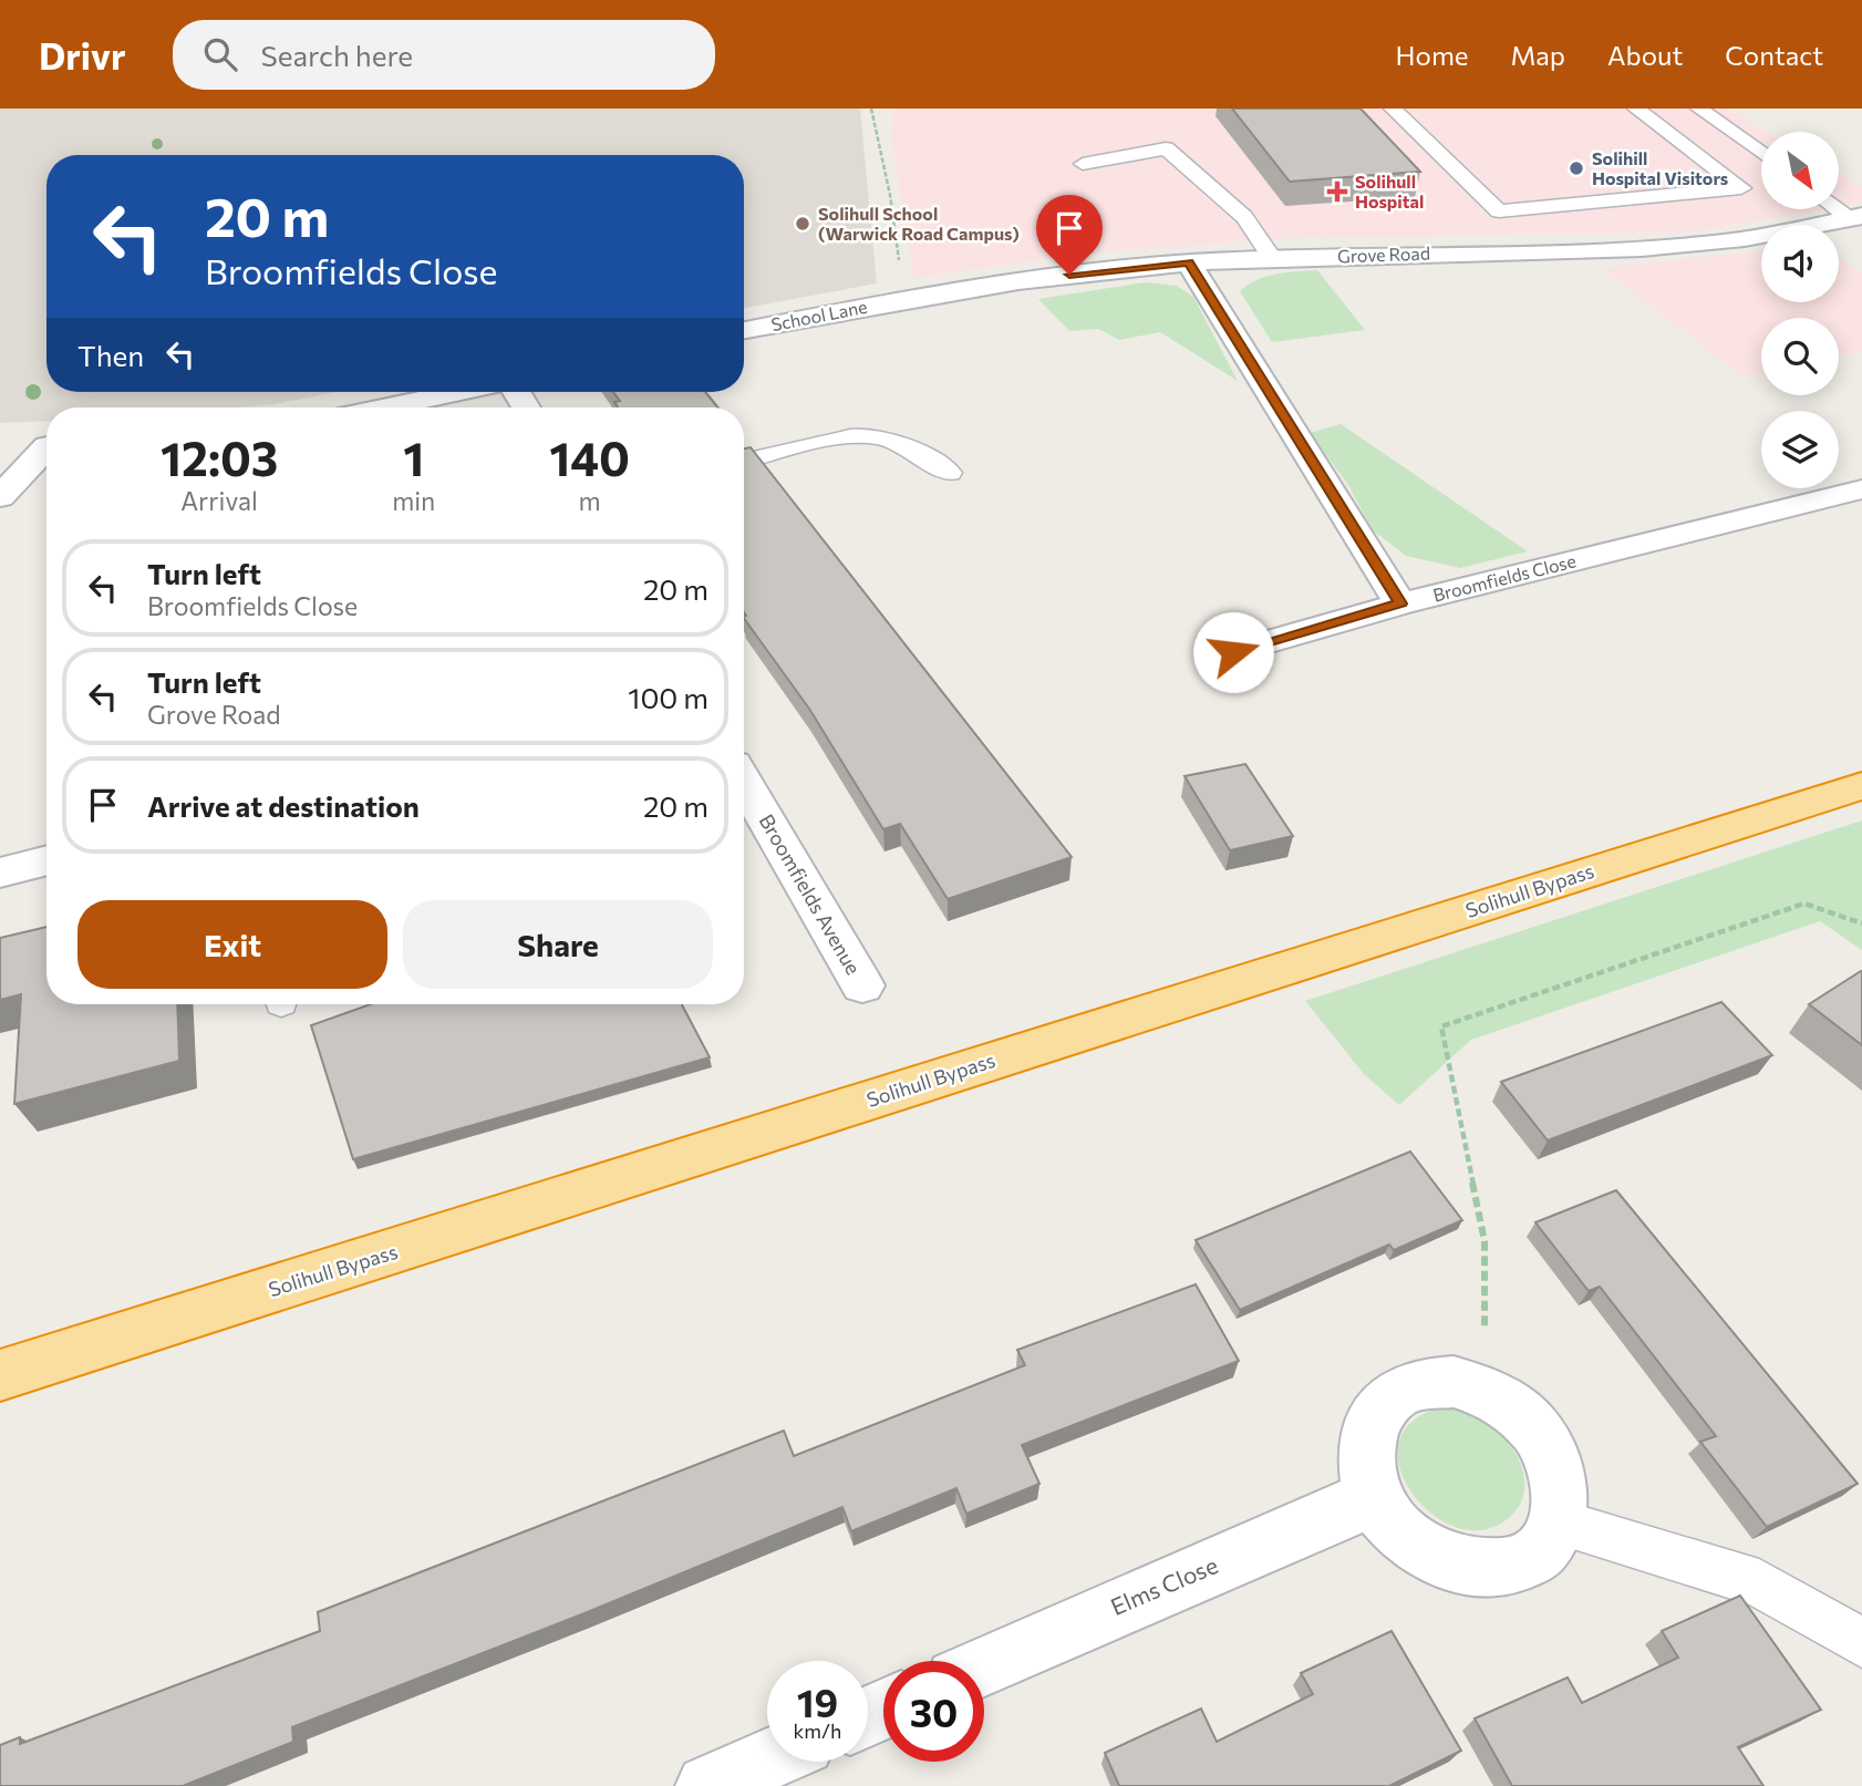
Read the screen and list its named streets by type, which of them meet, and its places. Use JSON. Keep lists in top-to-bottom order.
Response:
{
  "streets": {
    "highway": ["Solihull Bypass"],
    "street": [
      "Grove Road",
      "School Lane",
      "Broomfields Close",
      "Broomfields Avenue",
      "Elms Close"
    ]
  },
  "crossings": [
    ["Grove Road", "School Lane"]
  ],
  "places": {
    "other": ["Solihill Hospital Visitors", "Solihull School (Warwick Road Campus)"],
    "health": ["Solihull Hospital"]
  },
  "north": "bottom right",
  "page": {
    "header": "Drivr",
    "search": "Search here",
    "nav": [
      "Home",
      "Map",
      "About",
      "Contact"
    ],
    "turn": ["20 m", "Broomfields Close"],
    "then": "Then",
    "eta": [
      "12:03",
      "Arrival",
      "1",
      "min",
      "140",
      "m"
    ],
    "list": [
      {
        "name": "Turn left",
        "note": "Broomfields Close",
        "value": "20 m"
      },
      {
        "name": "Turn left",
        "note": "Grove Road",
        "value": "100 m"
      },
      {
        "name": "Arrive at destination",
        "value": "20 m"
      }
    ],
    "buttons": ["Exit", "Share"],
    "speed": "19 km/h",
    "limit": "30"
  }
}
